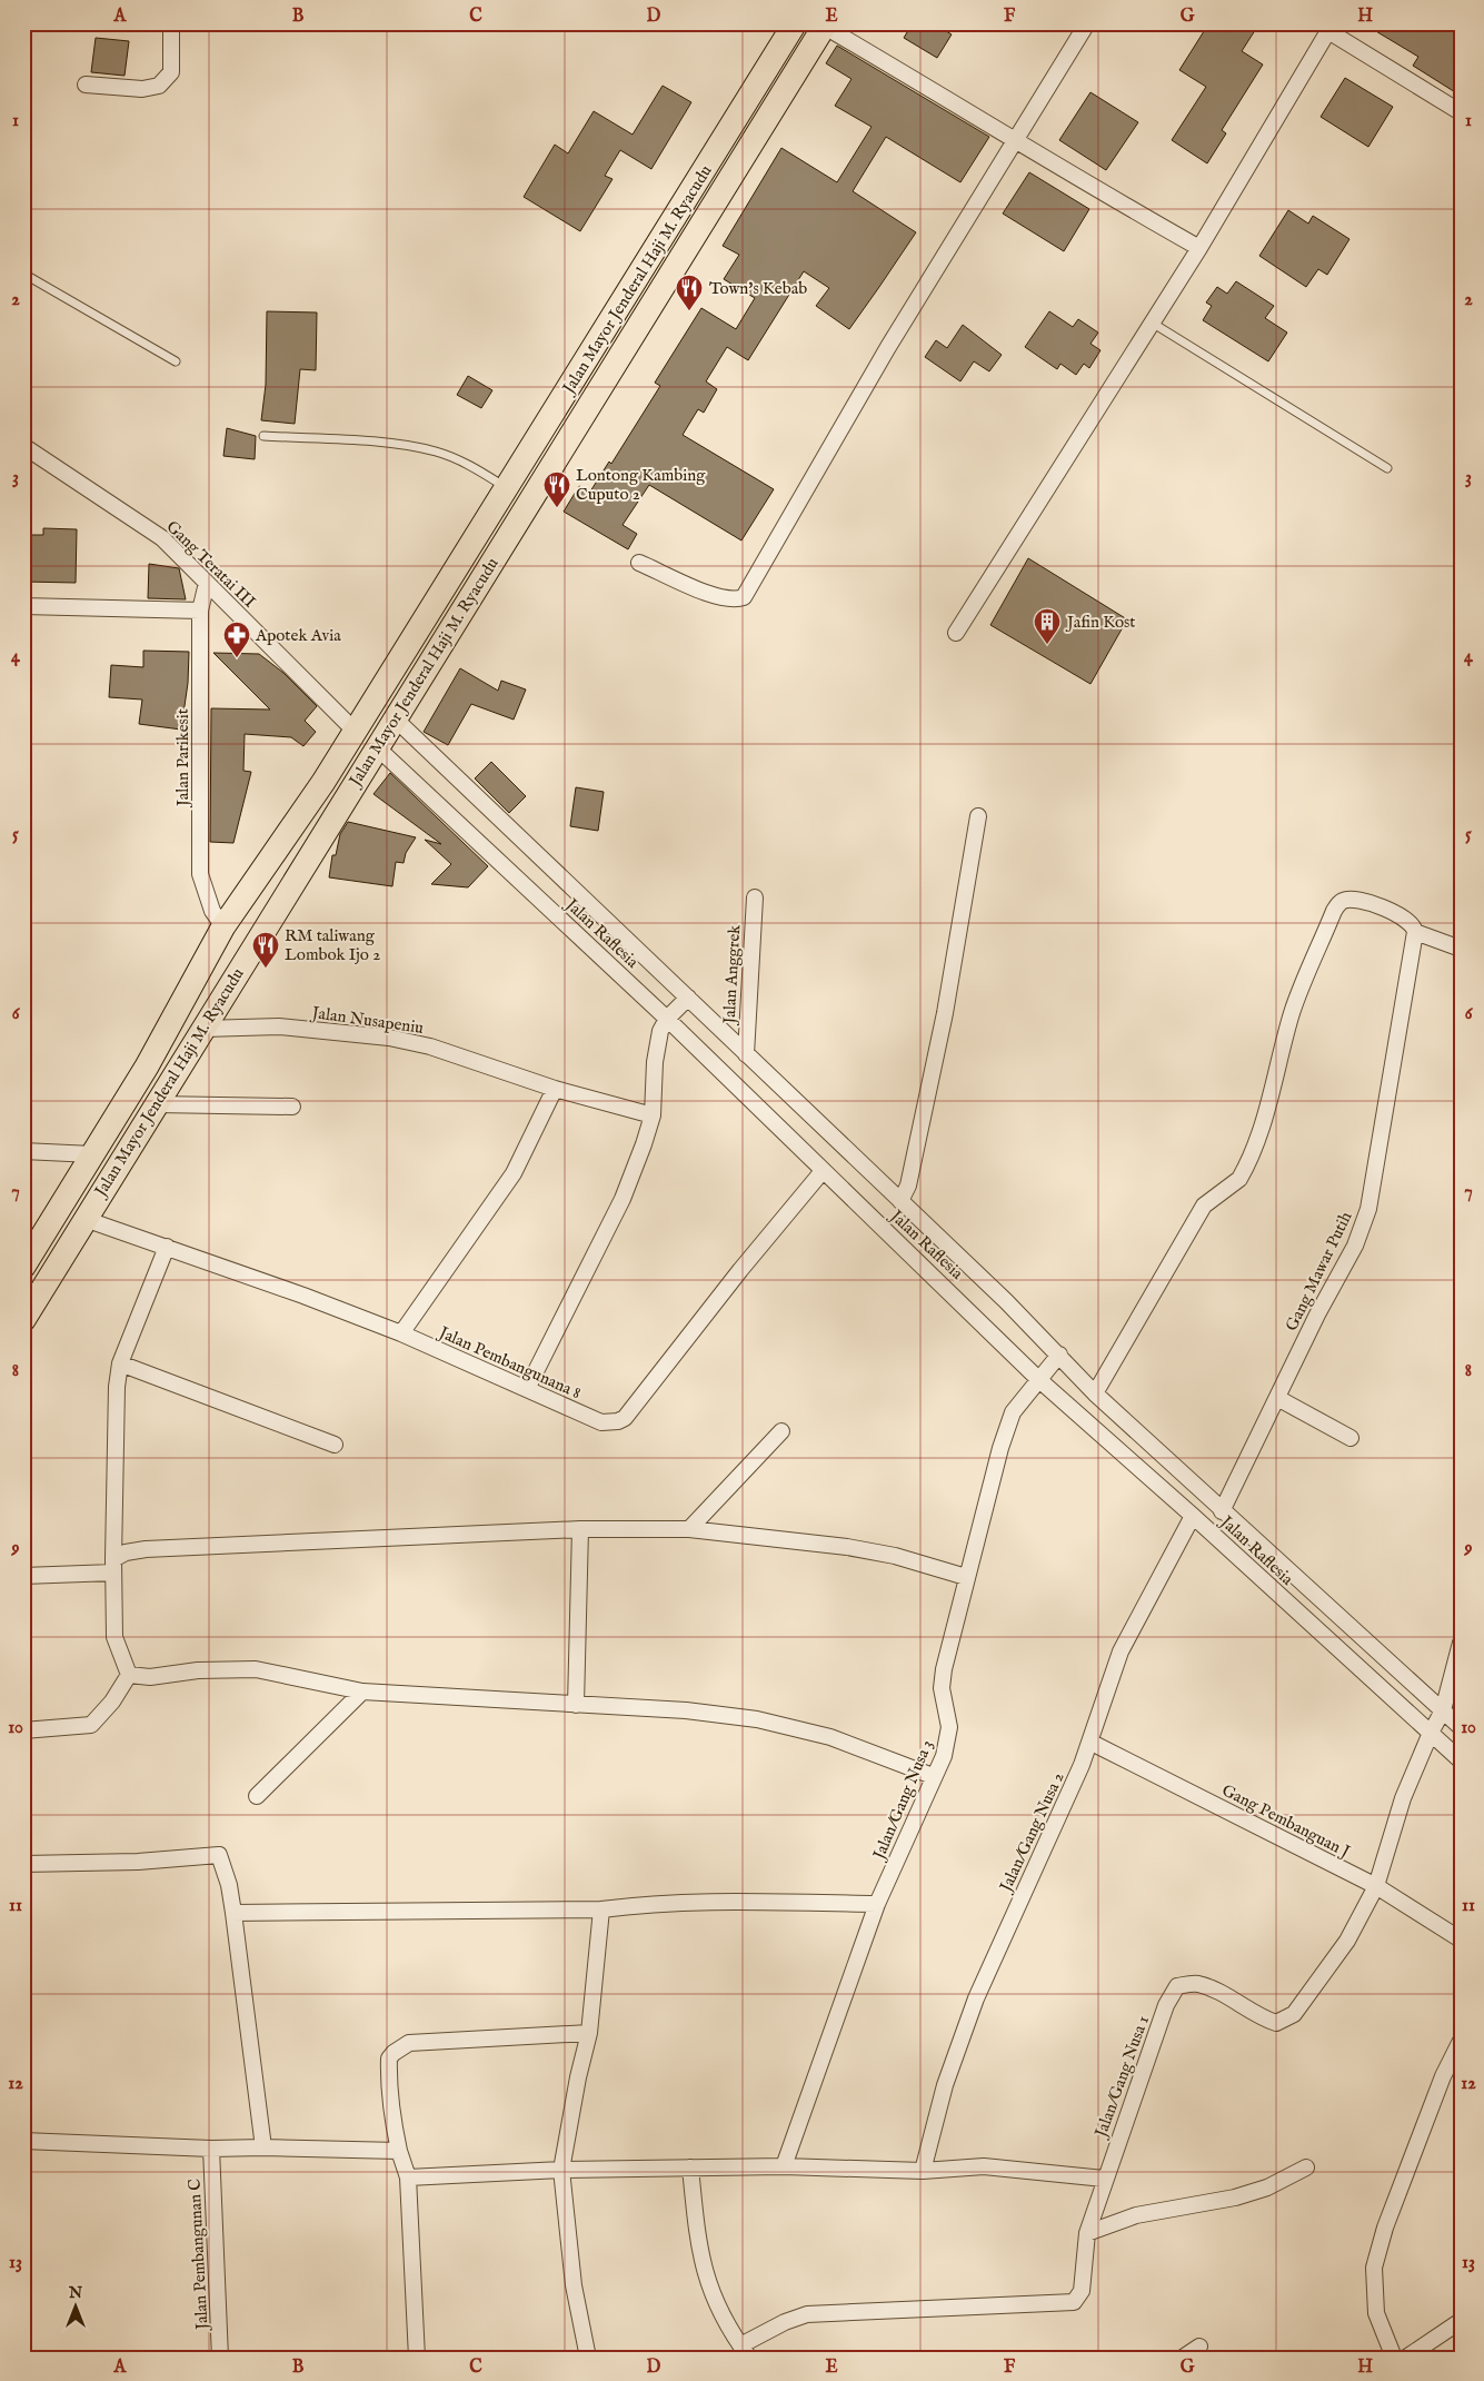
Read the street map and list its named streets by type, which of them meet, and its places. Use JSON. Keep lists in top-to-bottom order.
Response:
{
  "streets": {
    "main road": ["Jalan Mayor Jenderal Haji M. Ryacudu"],
    "street": [
      "Gang Teratai III",
      "Jalan Parikesit",
      "Jalan Raflesia",
      "Jalan Anggrek",
      "Jalan Nusapeniu",
      "Gang Mawar Putih",
      "Jalan Pembangunana 8",
      "Jalan/Gang Nusa 3",
      "Gang Pembanguan J",
      "Jalan/Gang Nusa 2",
      "Jalan/Gang Nusa 1",
      "Jalan Pembangunan C"
    ]
  },
  "crossings": [
    ["Jalan Mayor Jenderal Haji M. Ryacudu", "Gang Teratai III"],
    ["Jalan Mayor Jenderal Haji M. Ryacudu", "Jalan Parikesit"],
    ["Jalan Mayor Jenderal Haji M. Ryacudu", "Jalan Raflesia"],
    ["Jalan Mayor Jenderal Haji M. Ryacudu", "Jalan Nusapeniu"],
    ["Jalan Mayor Jenderal Haji M. Ryacudu", "Jalan Pembangunana 8"],
    ["Gang Teratai III", "Jalan Parikesit"],
    ["Jalan Raflesia", "Jalan Anggrek"],
    ["Jalan Raflesia", "Gang Mawar Putih"],
    ["Jalan Raflesia", "Jalan Pembangunana 8"],
    ["Jalan Raflesia", "Jalan/Gang Nusa 3"],
    ["Jalan Raflesia", "Jalan/Gang Nusa 2"],
    ["Jalan Raflesia", "Jalan/Gang Nusa 1"],
    ["Gang Pembanguan J", "Jalan/Gang Nusa 2"],
    ["Gang Pembanguan J", "Jalan/Gang Nusa 1"]
  ],
  "places": {
    "restaurant": ["Town's Kebab", "Lontong Kambing Cuputo 2", "RM taliwang Lombok Ijo 2"],
    "building": ["Jafin Kost"],
    "pharmacy": ["Apotek Avia"]
  },
  "north": "top",
  "grid": {
    "columns": [
      "A",
      "B",
      "C",
      "D",
      "E",
      "F",
      "G",
      "H"
    ],
    "rows": [
      "1",
      "2",
      "3",
      "4",
      "5",
      "6",
      "7",
      "8",
      "9",
      "10",
      "11",
      "12",
      "13"
    ]
  }
}
